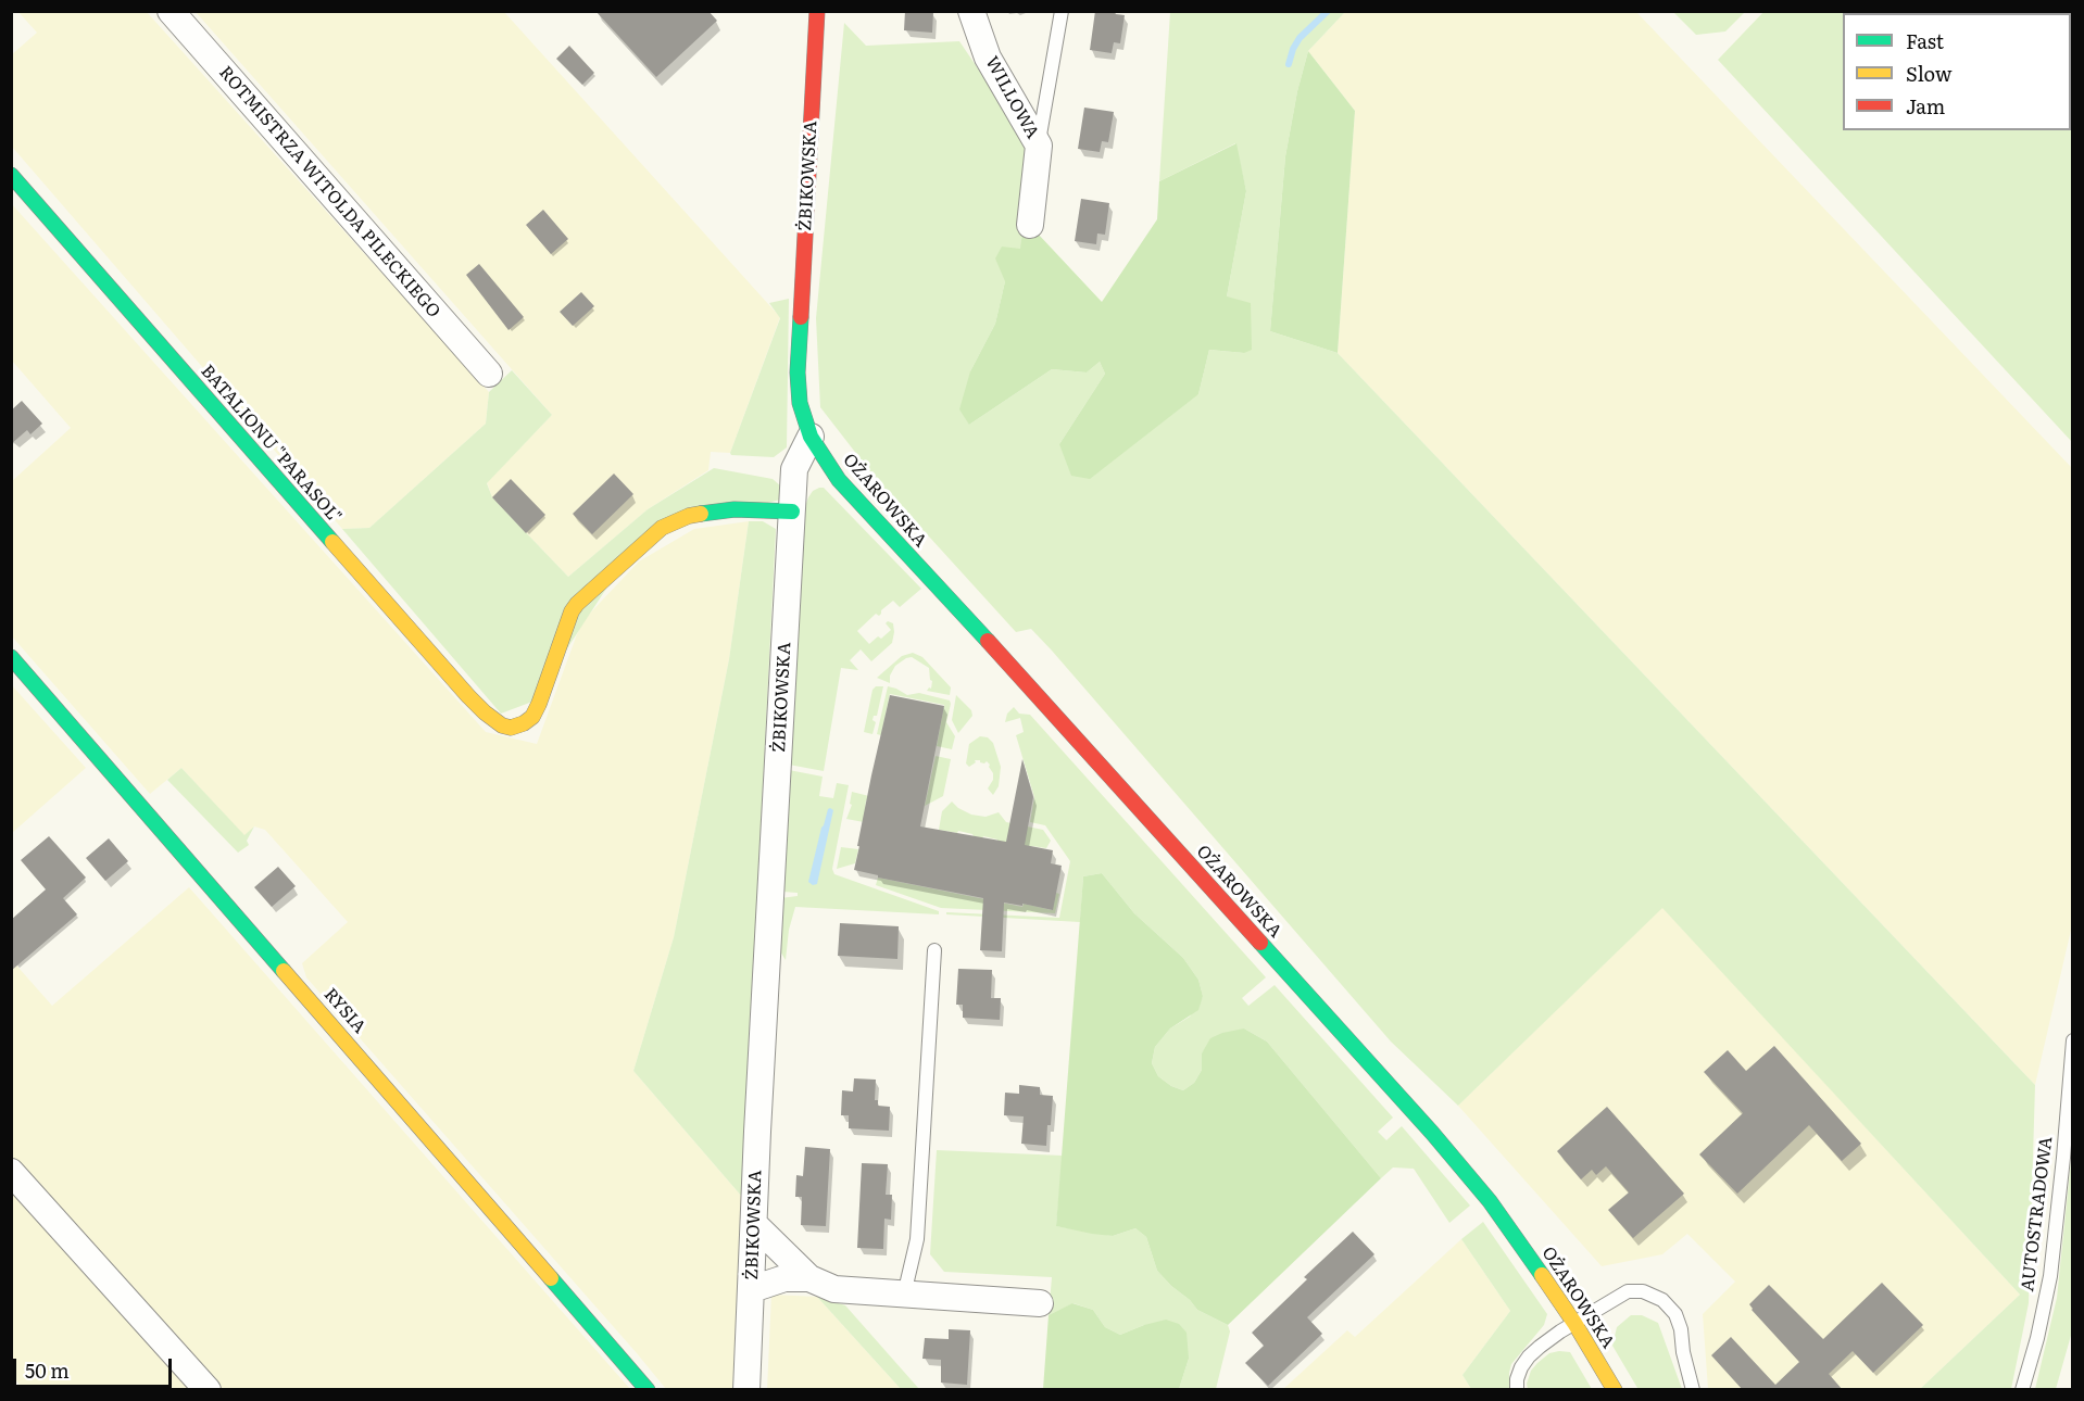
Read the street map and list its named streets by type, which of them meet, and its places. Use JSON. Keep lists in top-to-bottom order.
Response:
{
  "streets": {
    "street": [
      "WILLOWA",
      "ŻBIKOWSKA",
      "ROTMISTRZA WITOLDA PILECKIEGO",
      "BATALIONU \"PARASOL\"",
      "OŻAROWSKA",
      "RYSIA"
    ],
    "lane": ["AUTOSTRADOWA"]
  },
  "crossings": [
    ["ŻBIKOWSKA", "BATALIONU \"PARASOL\""],
    ["ŻBIKOWSKA", "OŻAROWSKA"]
  ],
  "legend": ["Fast", "Slow", "Jam"],
  "scale_bar": "50 m"
}
